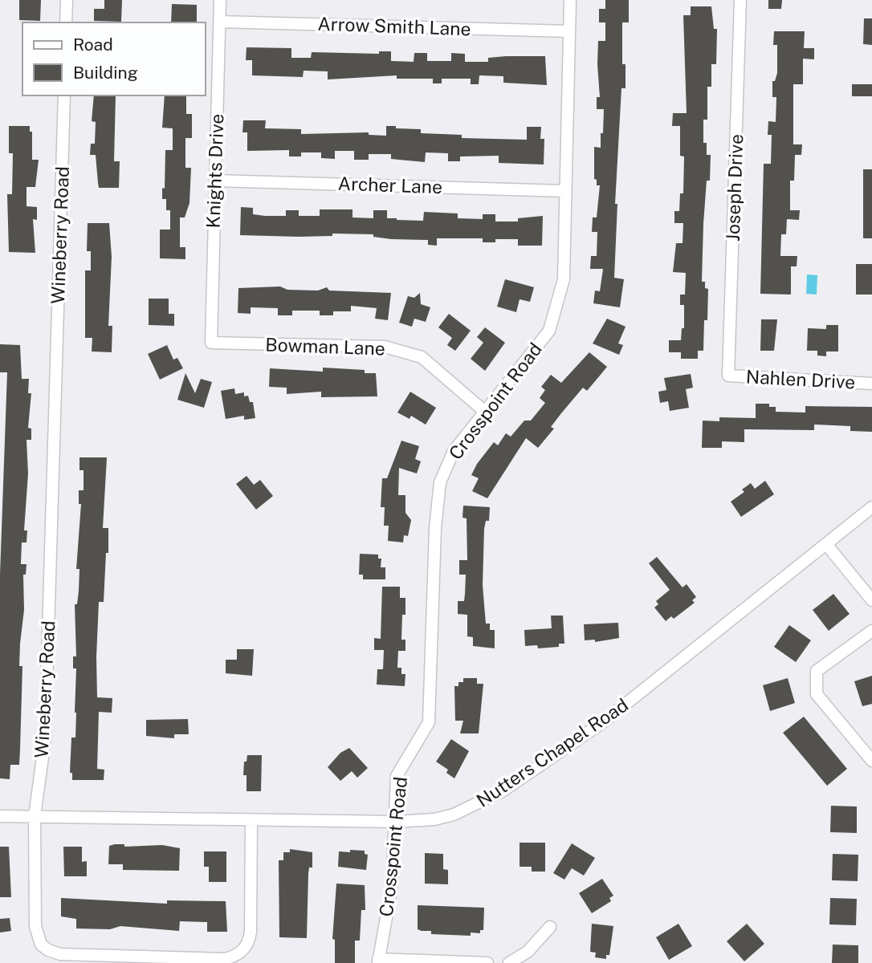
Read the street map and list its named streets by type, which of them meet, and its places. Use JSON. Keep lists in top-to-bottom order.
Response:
{
  "streets": {
    "street": [
      "Arrow Smith Lane",
      "Knights Drive",
      "Archer Lane",
      "Joseph Drive",
      "Wineberry Road",
      "Bowman Lane",
      "Nahlen Drive",
      "Crosspoint Road",
      "Nutters Chapel Road"
    ]
  },
  "crossings": [
    ["Arrow Smith Lane", "Knights Drive"],
    ["Arrow Smith Lane", "Crosspoint Road"],
    ["Knights Drive", "Archer Lane"],
    ["Knights Drive", "Bowman Lane"],
    ["Archer Lane", "Crosspoint Road"],
    ["Joseph Drive", "Nahlen Drive"],
    ["Wineberry Road", "Nutters Chapel Road"],
    ["Bowman Lane", "Crosspoint Road"],
    ["Crosspoint Road", "Nutters Chapel Road"]
  ],
  "legend": ["Road", "Building"]
}
